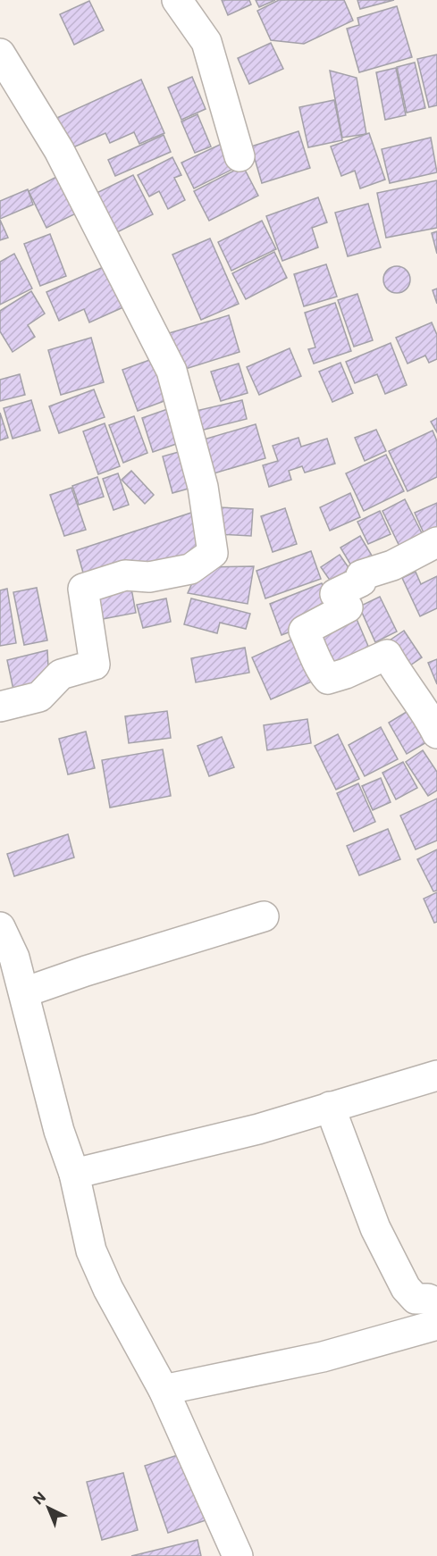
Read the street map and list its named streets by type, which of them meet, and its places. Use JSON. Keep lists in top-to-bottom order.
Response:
{
  "north": "top left"
}
